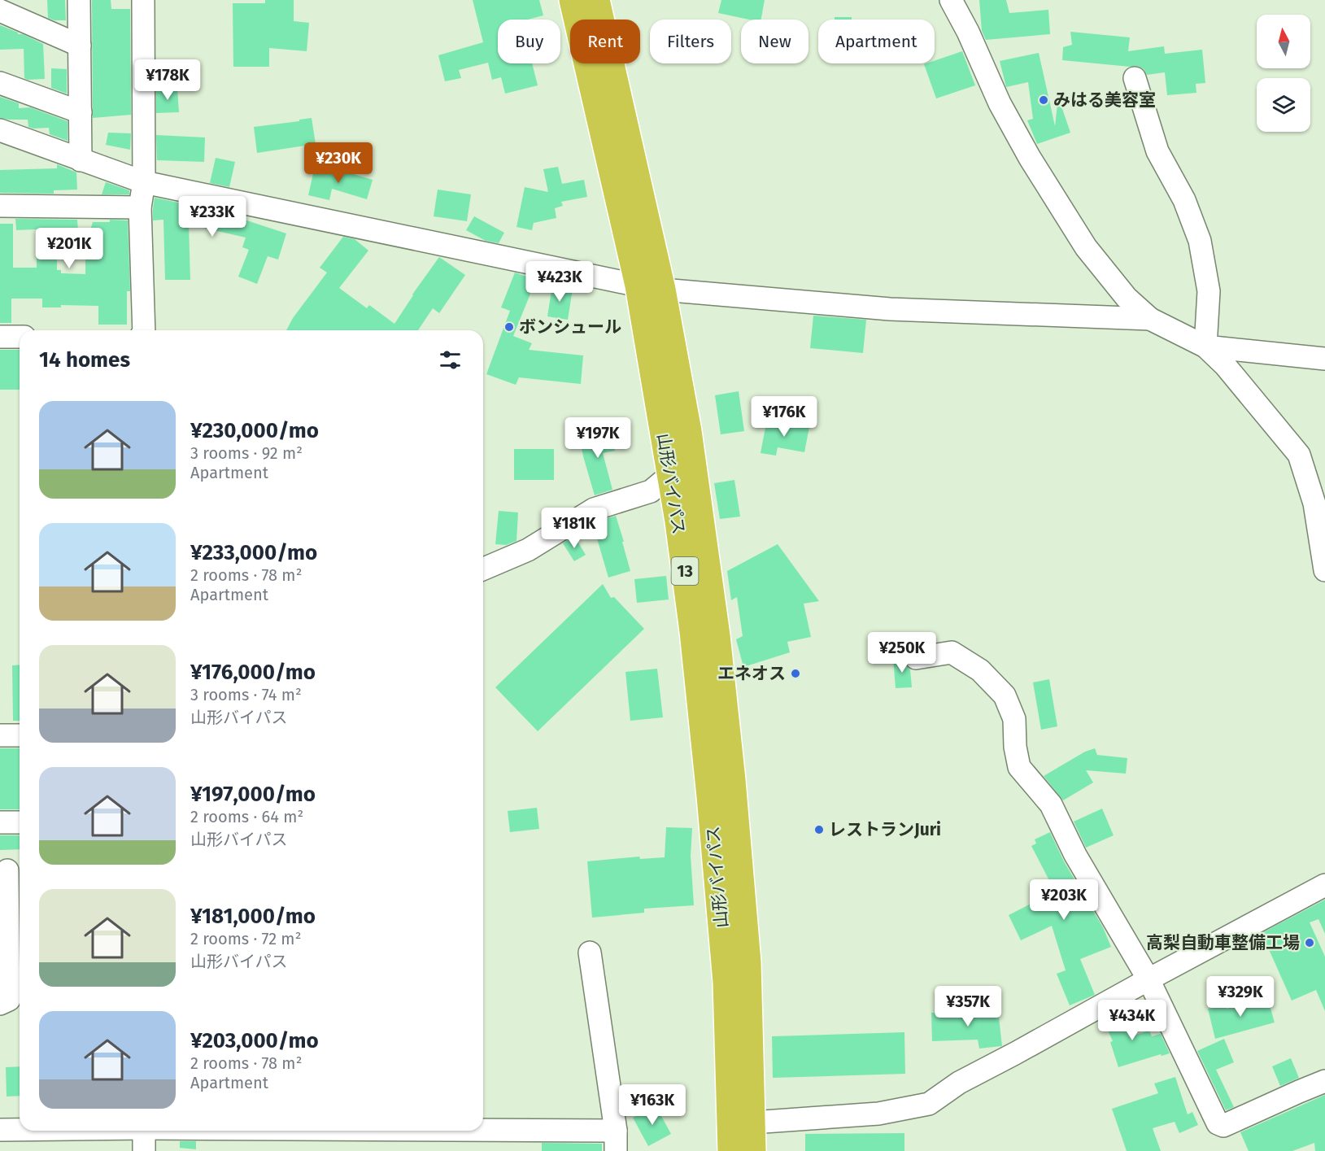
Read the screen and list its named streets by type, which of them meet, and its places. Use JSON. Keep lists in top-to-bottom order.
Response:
{
  "streets": {
    "highway": ["山形バイパス", "13"]
  },
  "places": [
    "みはる美容室",
    "ボンシュール",
    "エネオス",
    "レストランJuri",
    "高梨自動車整備工場"
  ],
  "north": "top",
  "page": {
    "chip": [
      "Buy",
      "Rent",
      "Filters",
      "New",
      "Apartment"
    ],
    "price": [
      "¥178K",
      "¥230K",
      "¥233K",
      "¥201K",
      "¥423K",
      "¥176K",
      "¥197K",
      "¥181K",
      "¥250K",
      "¥203K",
      "¥329K",
      "¥357K",
      "¥434K",
      "¥163K"
    ],
    "heading": "14 homes",
    "list": [
      {
        "name": "¥230,000/mo",
        "note": "3 rooms · 92 m² · Apartment"
      },
      {
        "name": "¥233,000/mo",
        "note": "2 rooms · 78 m² · Apartment"
      },
      {
        "name": "¥176,000/mo",
        "note": "3 rooms · 74 m² · 山形バイパス"
      },
      {
        "name": "¥197,000/mo",
        "note": "2 rooms · 64 m² · 山形バイパス"
      },
      {
        "name": "¥181,000/mo",
        "note": "2 rooms · 72 m² · 山形バイパス"
      },
      {
        "name": "¥203,000/mo",
        "note": "2 rooms · 78 m² · Apartment"
      }
    ]
  }
}
